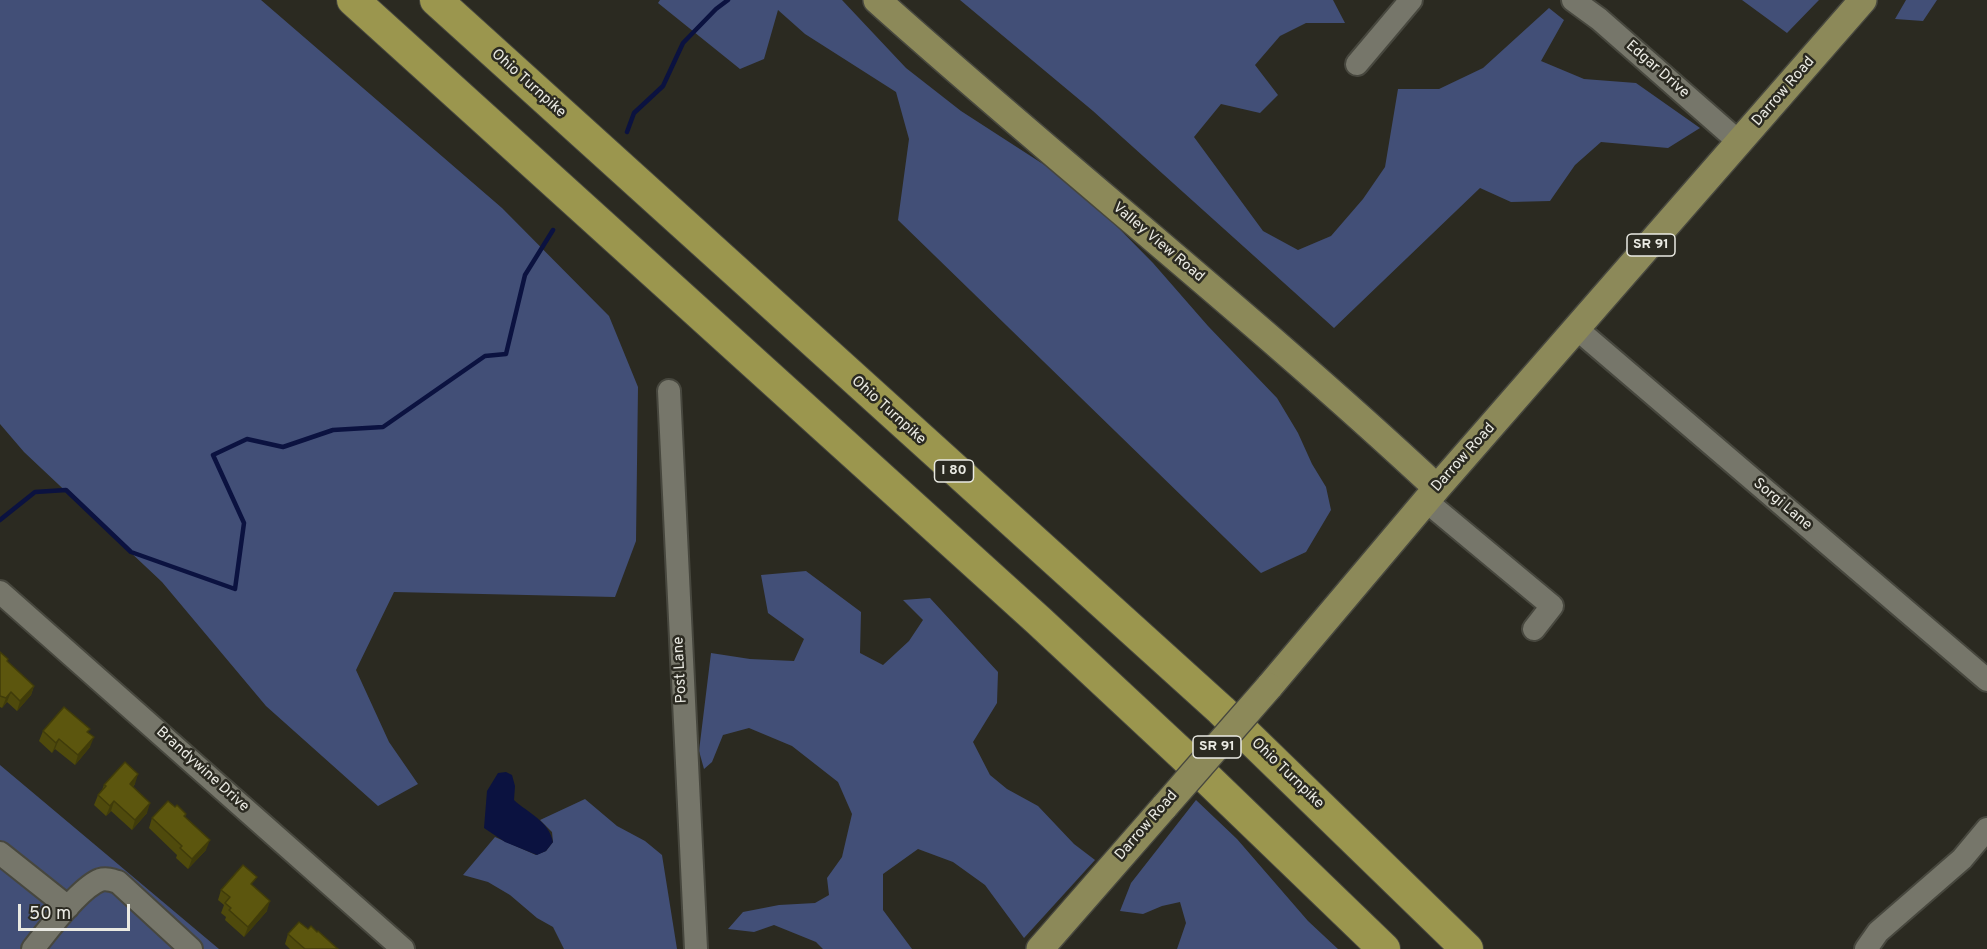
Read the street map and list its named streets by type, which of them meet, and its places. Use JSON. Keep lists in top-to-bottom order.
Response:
{
  "streets": {
    "highway": ["Ohio Turnpike", "I 80"],
    "main road": ["Darrow Road", "Valley View Road", "SR 91"],
    "street": [
      "Edgar Drive",
      "Sorgi Lane",
      "Post Lane",
      "Brandywine Drive"
    ]
  },
  "crossings": [
    ["Edgar Drive", "Darrow Road"],
    ["Darrow Road", "Valley View Road"],
    ["Darrow Road", "Sorgi Lane"]
  ],
  "scale_bar": "50 m"
}
